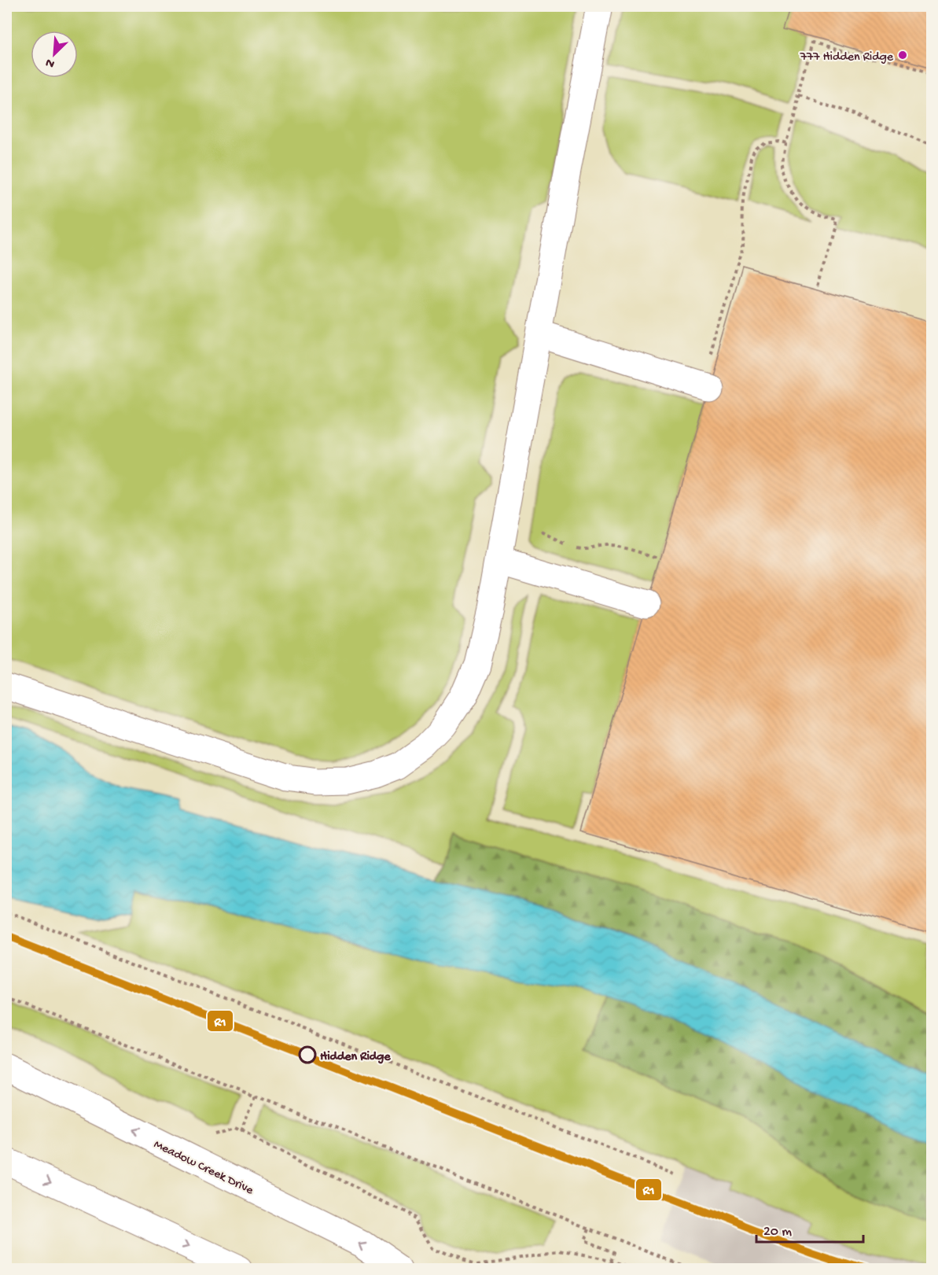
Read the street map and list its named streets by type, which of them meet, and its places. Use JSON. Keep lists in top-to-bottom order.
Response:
{
  "streets": {
    "street": ["Meadow Creek Drive"]
  },
  "places": ["777 Hidden Ridge", "Hidden Ridge"],
  "lines": ["transit line R1"],
  "scale_bar": "20 m",
  "north": "bottom left"
}
